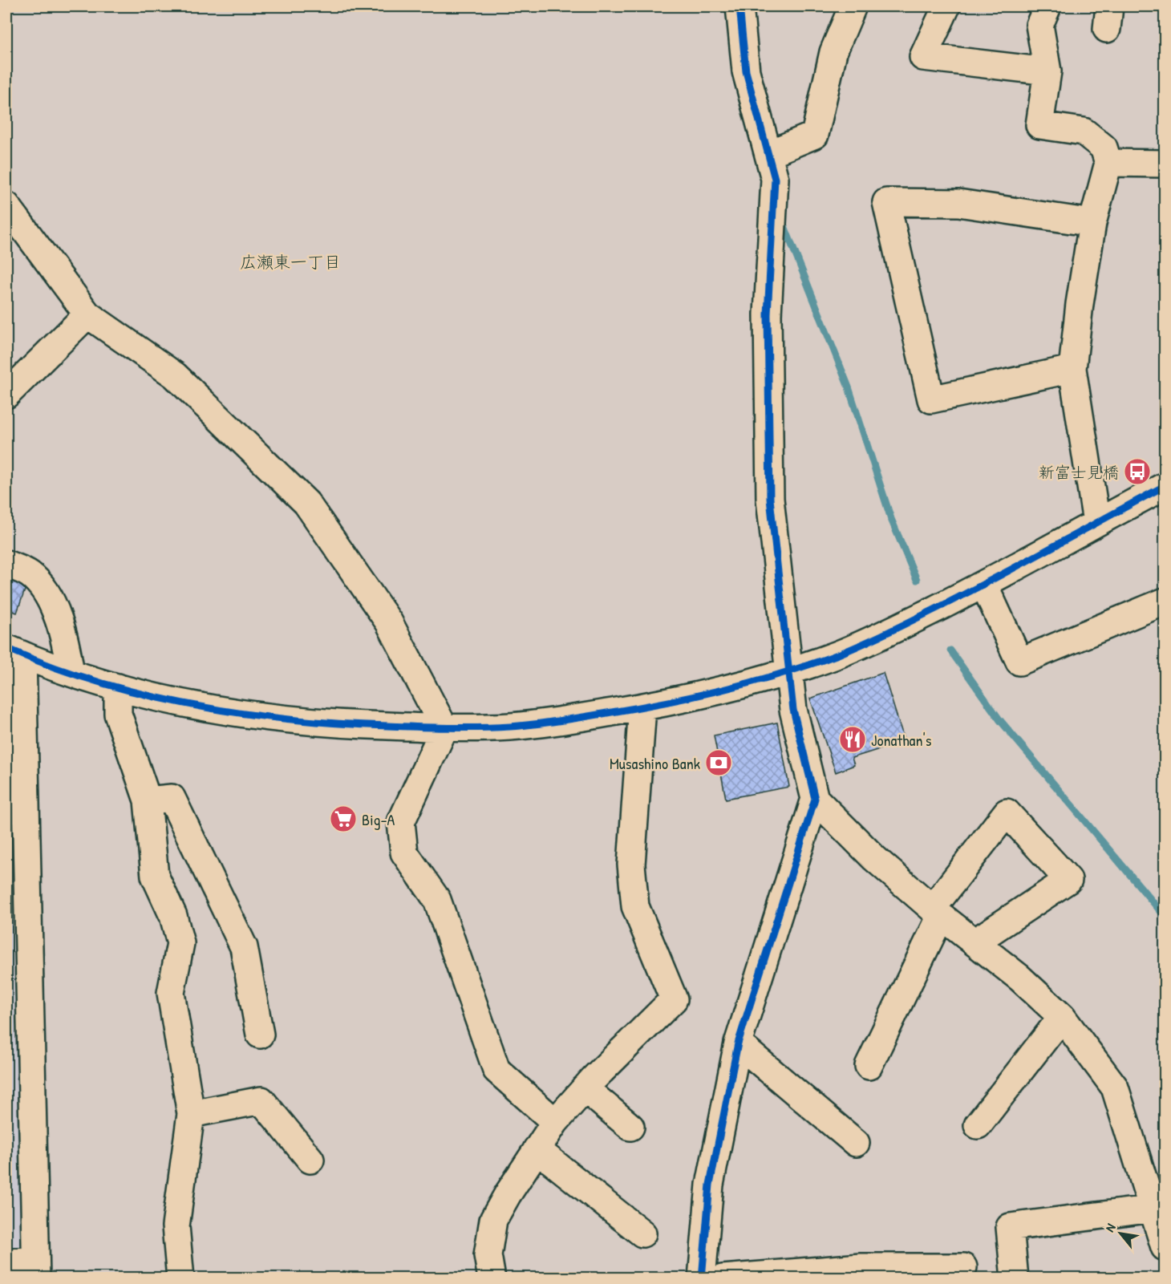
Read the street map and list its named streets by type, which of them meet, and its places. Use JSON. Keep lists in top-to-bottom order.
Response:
{
  "districts": ["広瀬東一丁目"],
  "places": {
    "bus stop": ["新富士見橋"],
    "restaurant": ["Jonathan's"],
    "bank": ["Musashino Bank"],
    "supermarket": ["Big-A"]
  },
  "north": "top left"
}
